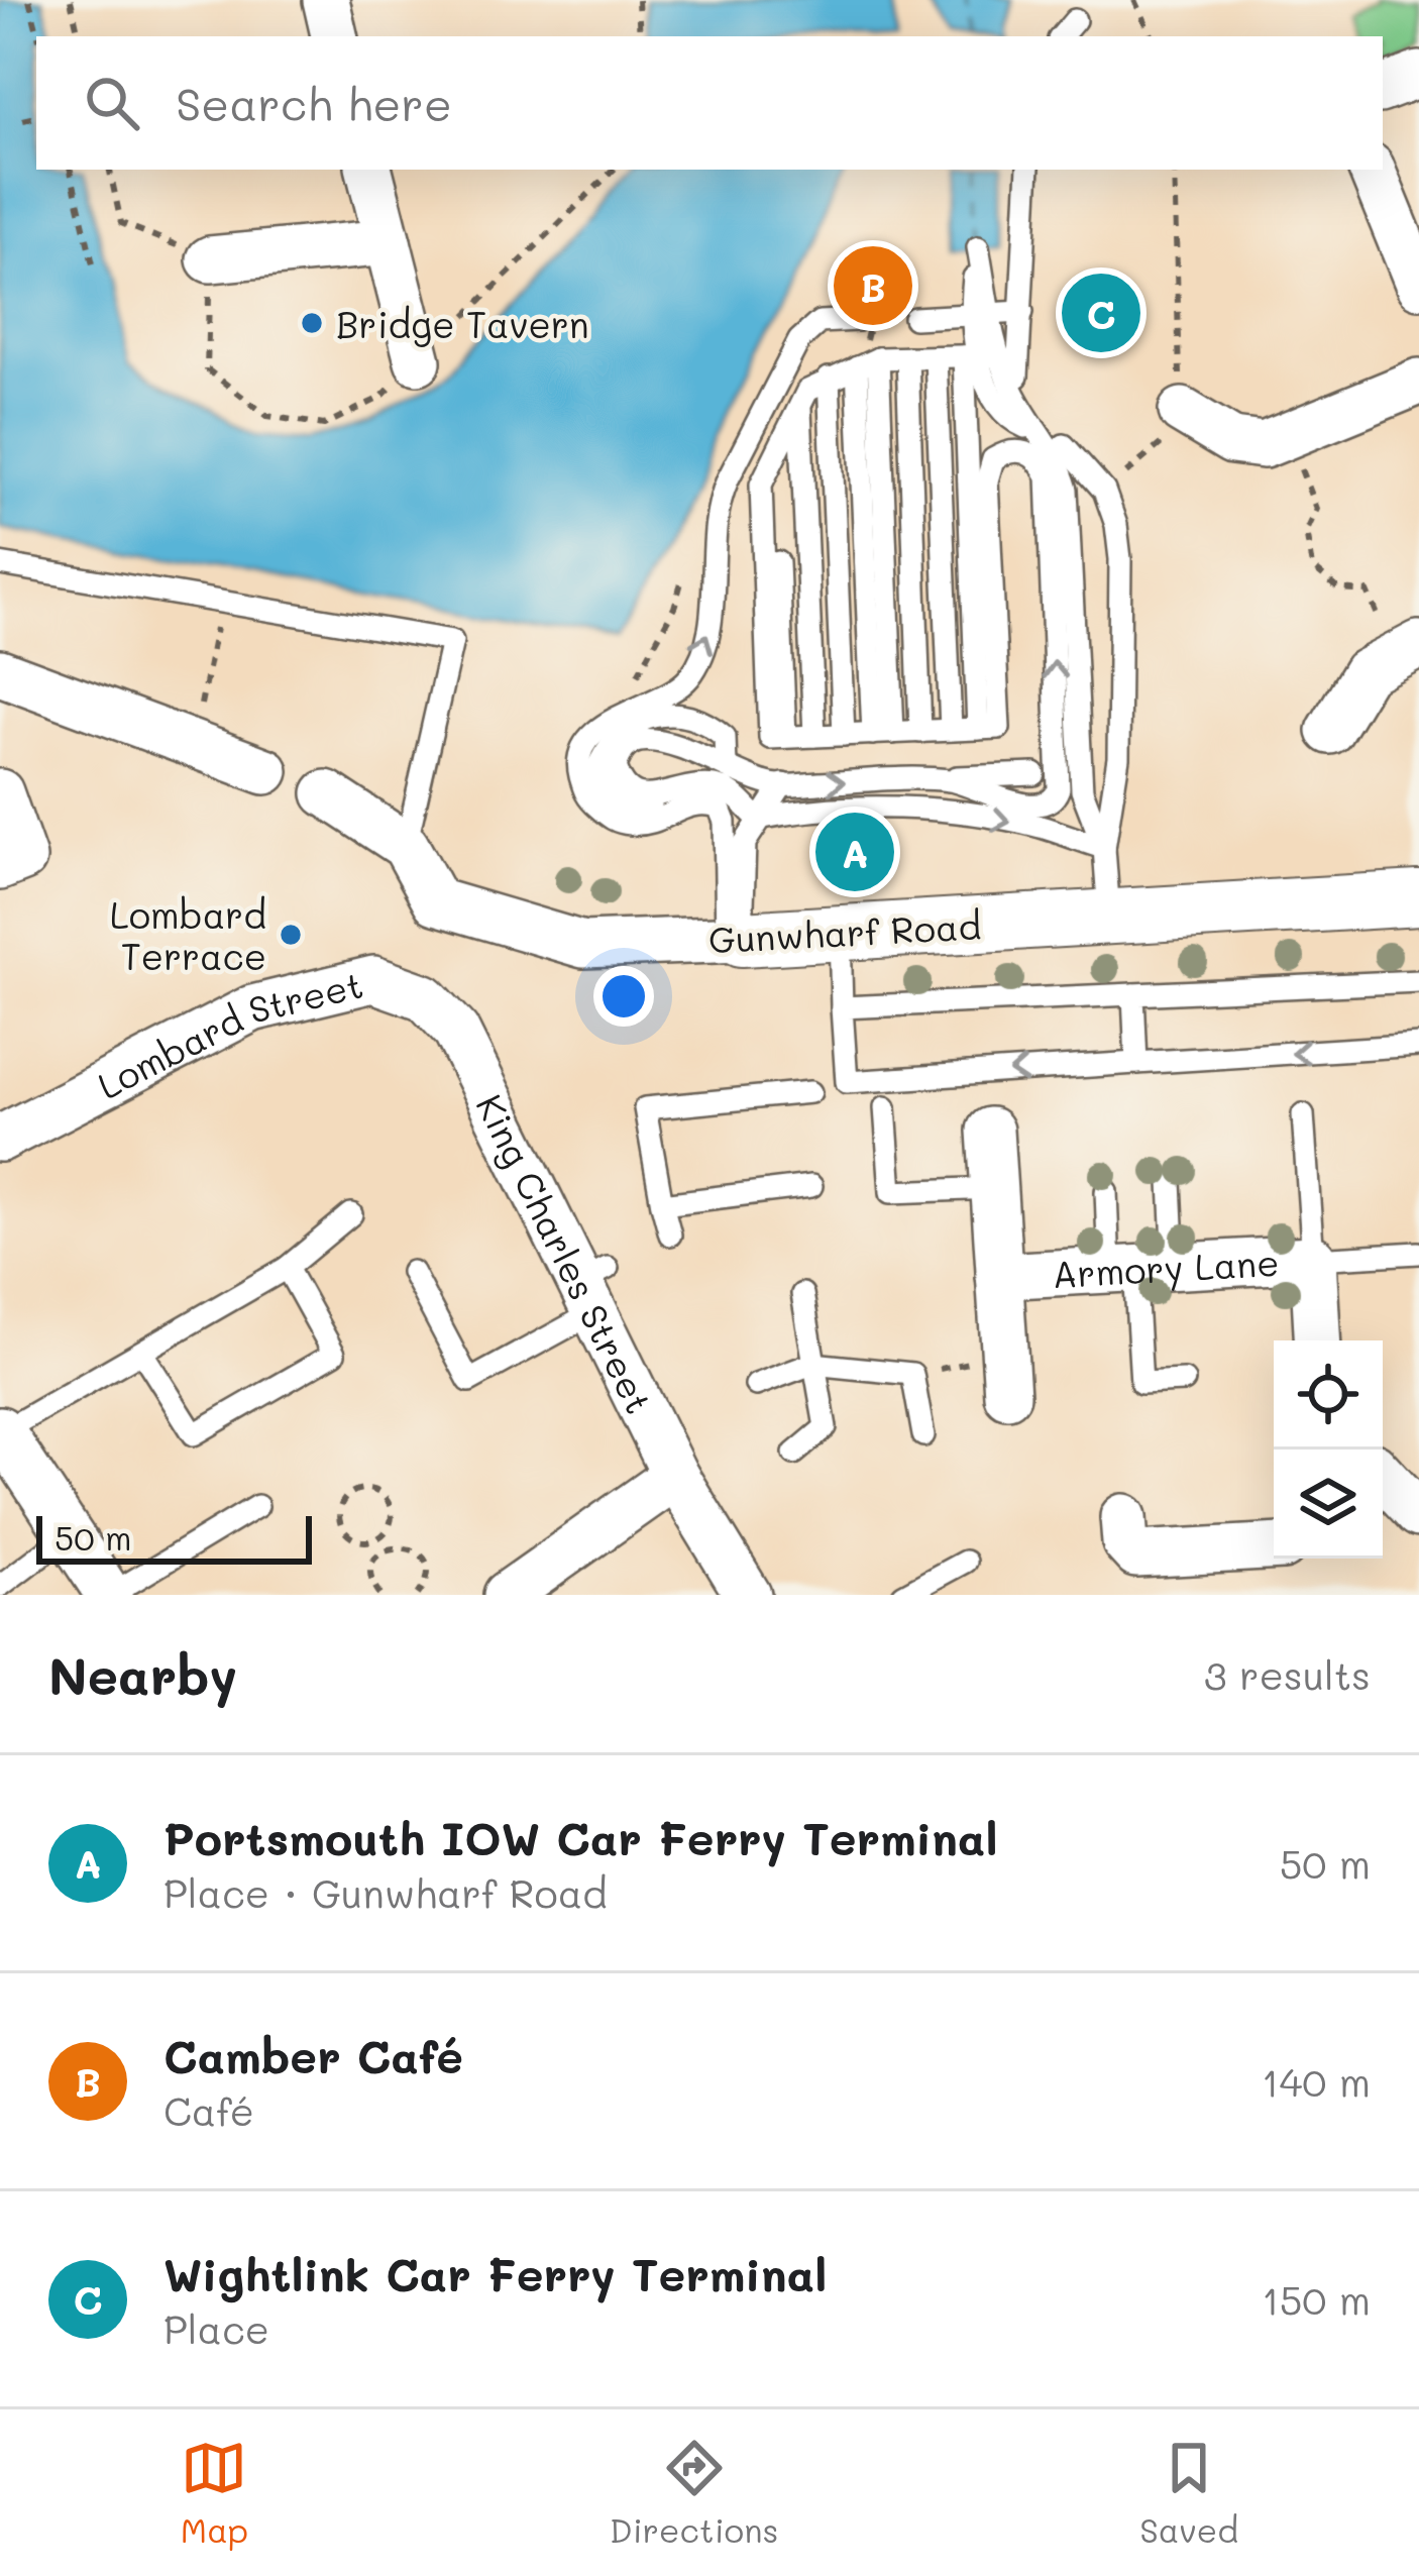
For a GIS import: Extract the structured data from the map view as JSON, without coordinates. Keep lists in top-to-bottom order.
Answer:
{
  "streets": {
    "street": [
      "Gunwharf Road",
      "Lombard Street",
      "King Charles Street",
      "Armory Lane"
    ]
  },
  "crossings": [
    ["Lombard Street", "King Charles Street"]
  ],
  "places": ["Bridge Tavern", "Lombard Terrace"],
  "scale_bar": "50 m",
  "page": {
    "search": "Search here",
    "pins": ["B", "C", "A"],
    "scale": "50 m",
    "heading": ["Nearby", "3 results"],
    "list": [
      {
        "mark": "A",
        "name": "Portsmouth IOW Car Ferry Terminal",
        "note": "Place · Gunwharf Road",
        "value": "50 m"
      },
      {
        "mark": "B",
        "name": "Camber Café",
        "note": "Café",
        "value": "140 m"
      },
      {
        "mark": "C",
        "name": "Wightlink Car Ferry Terminal",
        "note": "Place",
        "value": "150 m"
      }
    ],
    "nav": ["Map", "Directions", "Saved"]
  }
}
